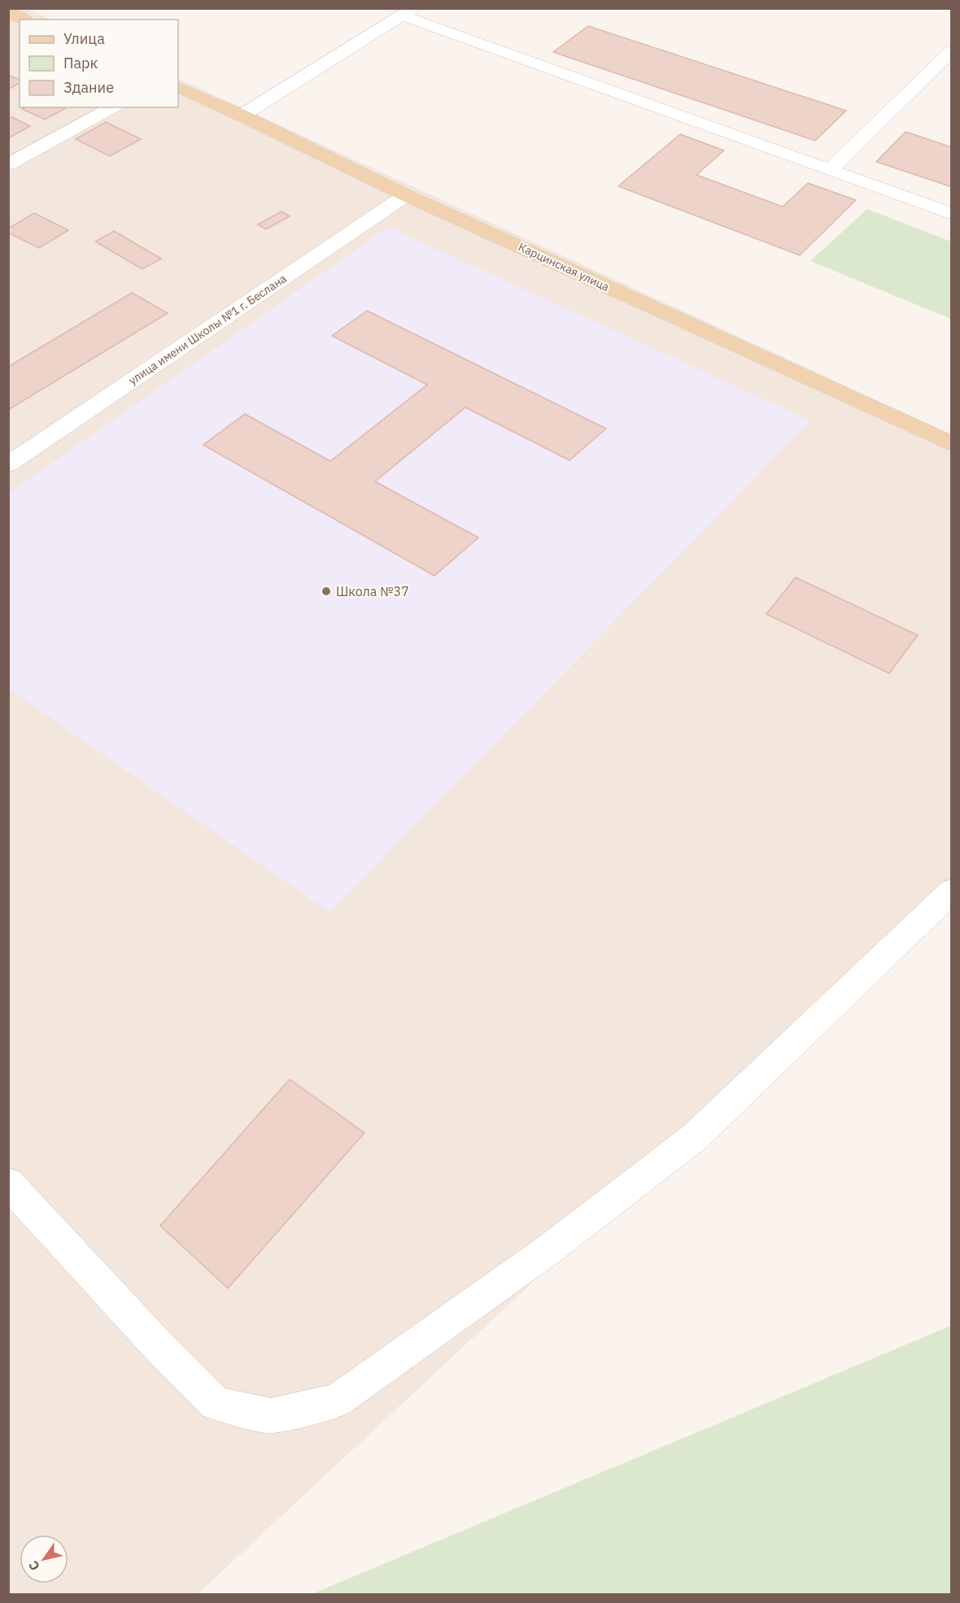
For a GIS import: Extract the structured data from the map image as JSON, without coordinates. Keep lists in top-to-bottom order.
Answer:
{
  "streets": {
    "main road": ["Карцинская улица"],
    "street": ["улица имени Школы №1 г. Беслана"]
  },
  "crossings": [
    ["Карцинская улица", "улица имени Школы №1 г. Беслана"]
  ],
  "places": ["Школа №37"],
  "legend": ["Улица", "Парк", "Здание"],
  "north": "bottom left"
}
